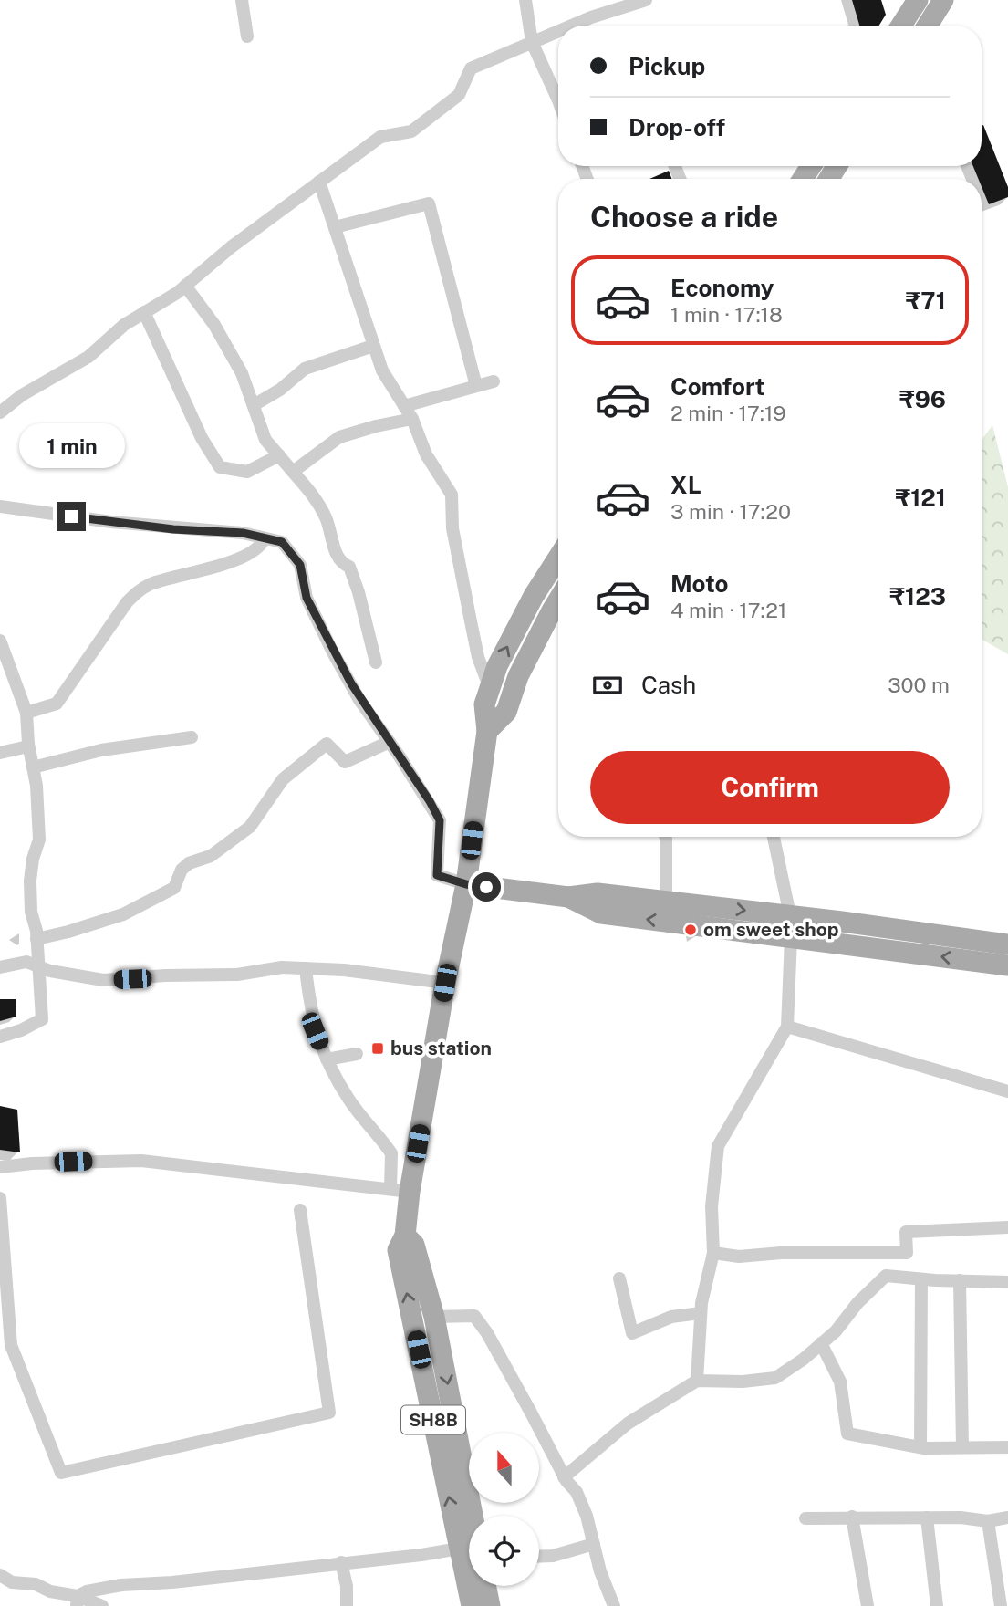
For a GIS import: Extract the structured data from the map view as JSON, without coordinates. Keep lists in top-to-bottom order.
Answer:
{
  "streets": {
    "main road": ["SH8B"]
  },
  "places": {
    "other": ["om sweet shop"],
    "transit": ["bus station"]
  },
  "north": "top",
  "page": {
    "banner": ["Pickup", "Drop-off"],
    "heading": "Choose a ride",
    "list": [
      {
        "name": "Economy",
        "note": "1 min · 17:18",
        "value": "₹71"
      },
      {
        "name": "Comfort",
        "note": "2 min · 17:19",
        "value": "₹96"
      },
      {
        "name": "XL",
        "note": "3 min · 17:20",
        "value": "₹121"
      },
      {
        "name": "Moto",
        "note": "4 min · 17:21",
        "value": "₹123"
      }
    ],
    "bubble": "1 min",
    "pay": ["Cash", "300 m"],
    "buttons": "Confirm"
  }
}
